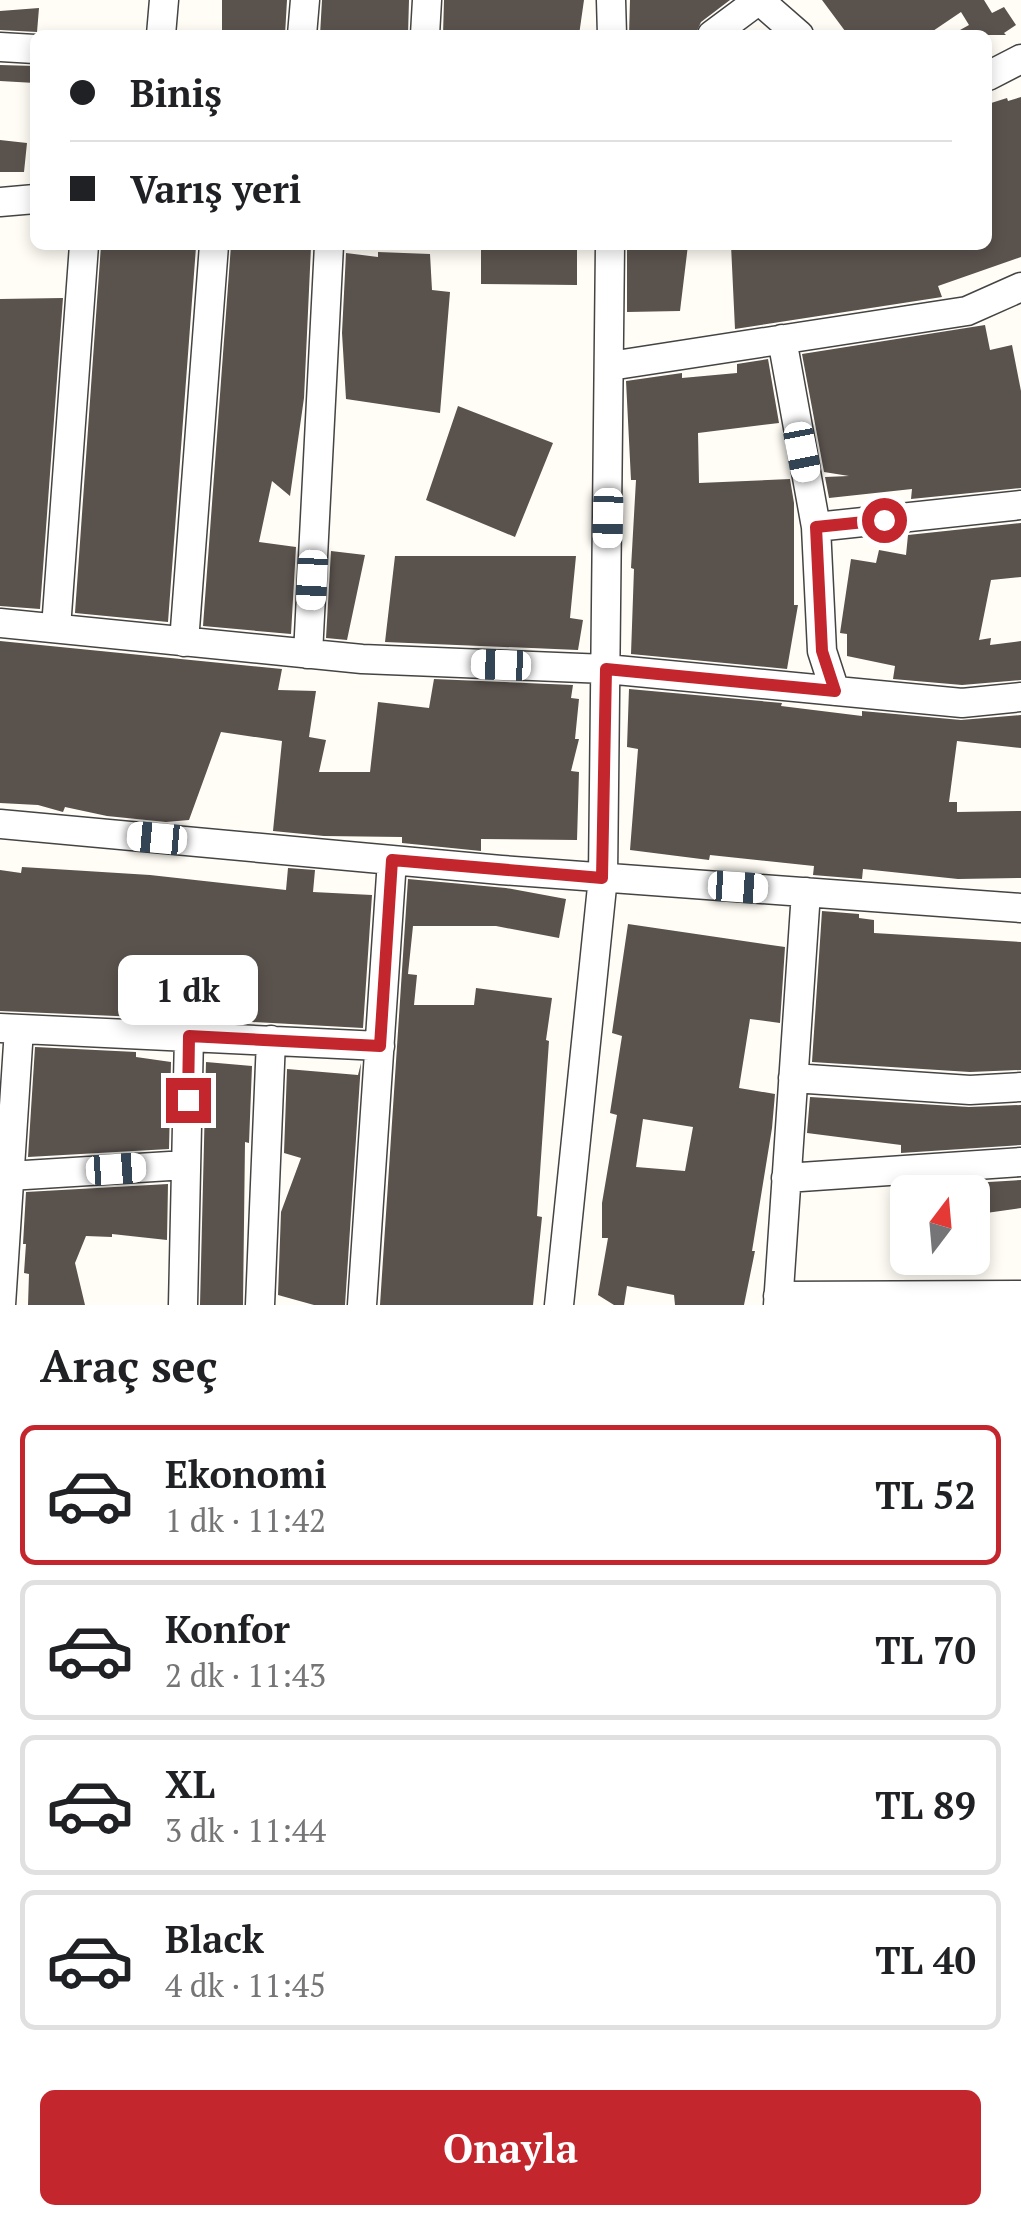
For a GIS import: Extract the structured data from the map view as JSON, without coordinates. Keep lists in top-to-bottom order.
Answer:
{
  "north": "top",
  "page": {
    "banner": ["Biniş", "Varış yeri"],
    "bubble": "1 dk",
    "heading": "Araç seç",
    "list": [
      {
        "name": "Ekonomi",
        "note": "1 dk · 11:42",
        "value": "TL 52"
      },
      {
        "name": "Konfor",
        "note": "2 dk · 11:43",
        "value": "TL 70"
      },
      {
        "name": "XL",
        "note": "3 dk · 11:44",
        "value": "TL 89"
      },
      {
        "name": "Black",
        "note": "4 dk · 11:45",
        "value": "TL 40"
      }
    ],
    "buttons": "Onayla"
  }
}
